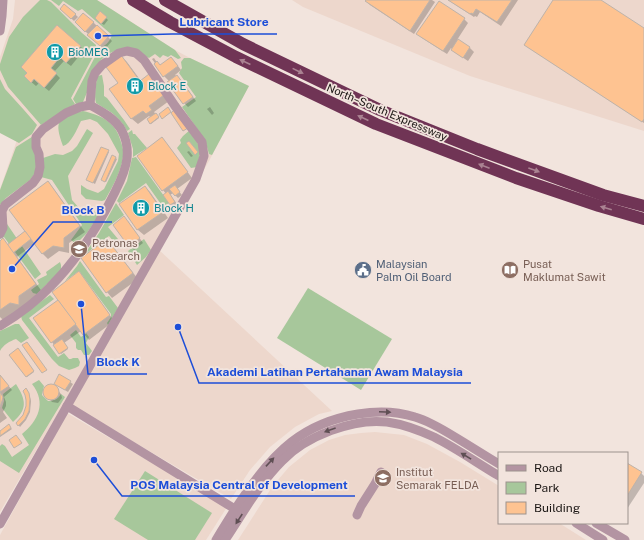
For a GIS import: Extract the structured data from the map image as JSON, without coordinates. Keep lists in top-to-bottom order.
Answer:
{
  "streets": {
    "highway": ["North–South Expressway"]
  },
  "places": {
    "other": [
      "Lubricant Store",
      "Block B",
      "Block K",
      "Akademi Latihan Pertahanan Awam Malaysia",
      "POS Malaysia Central of Development"
    ],
    "building": ["BioMEG", "Block E", "Block H"],
    "school or university": ["Petronas Research", "Institut Semarak FELDA"],
    "public building": ["Malaysian Palm Oil Board"],
    "library": ["Pusat Maklumat Sawit"]
  },
  "legend": ["Road", "Park", "Building"]
}
